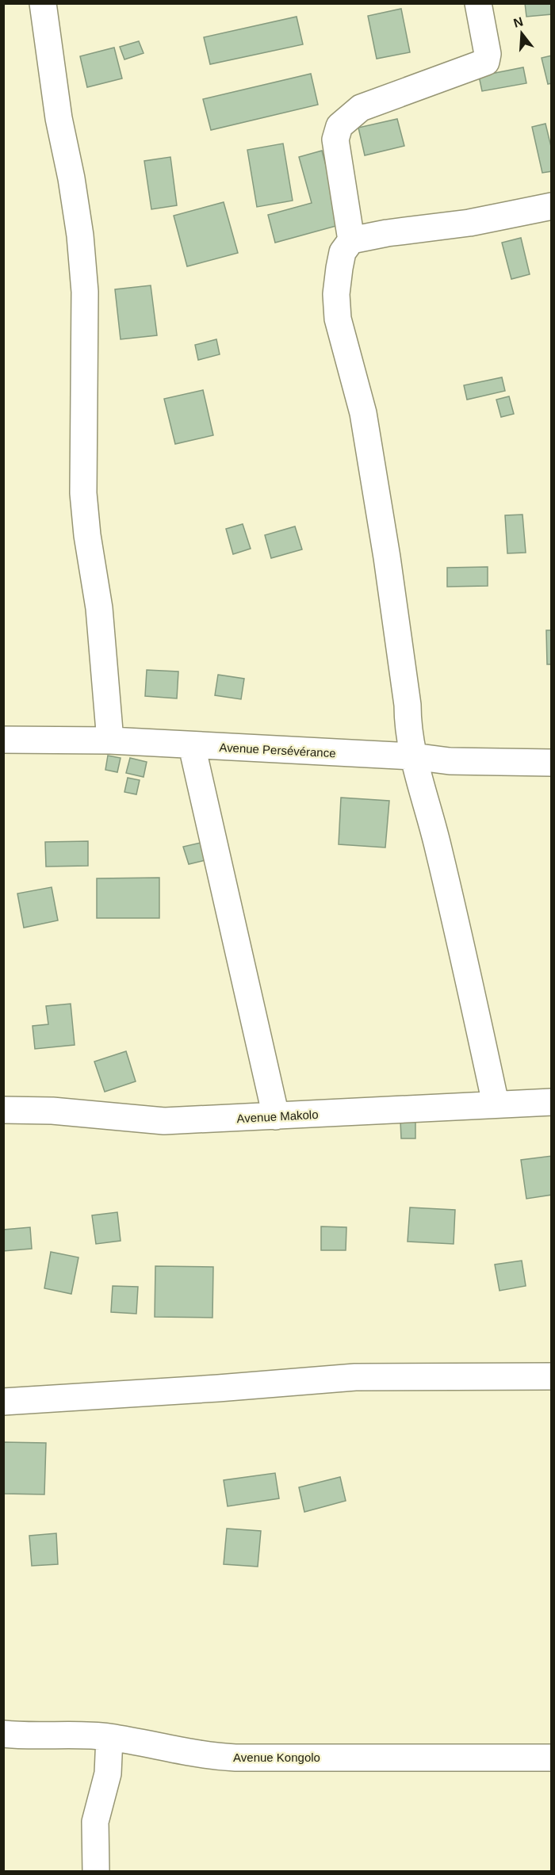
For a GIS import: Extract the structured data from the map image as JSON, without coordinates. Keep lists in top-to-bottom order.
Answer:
{
  "streets": {
    "street": ["Avenue Persévérance", "Avenue Makolo", "Avenue Kongolo"]
  },
  "north": "top"
}
